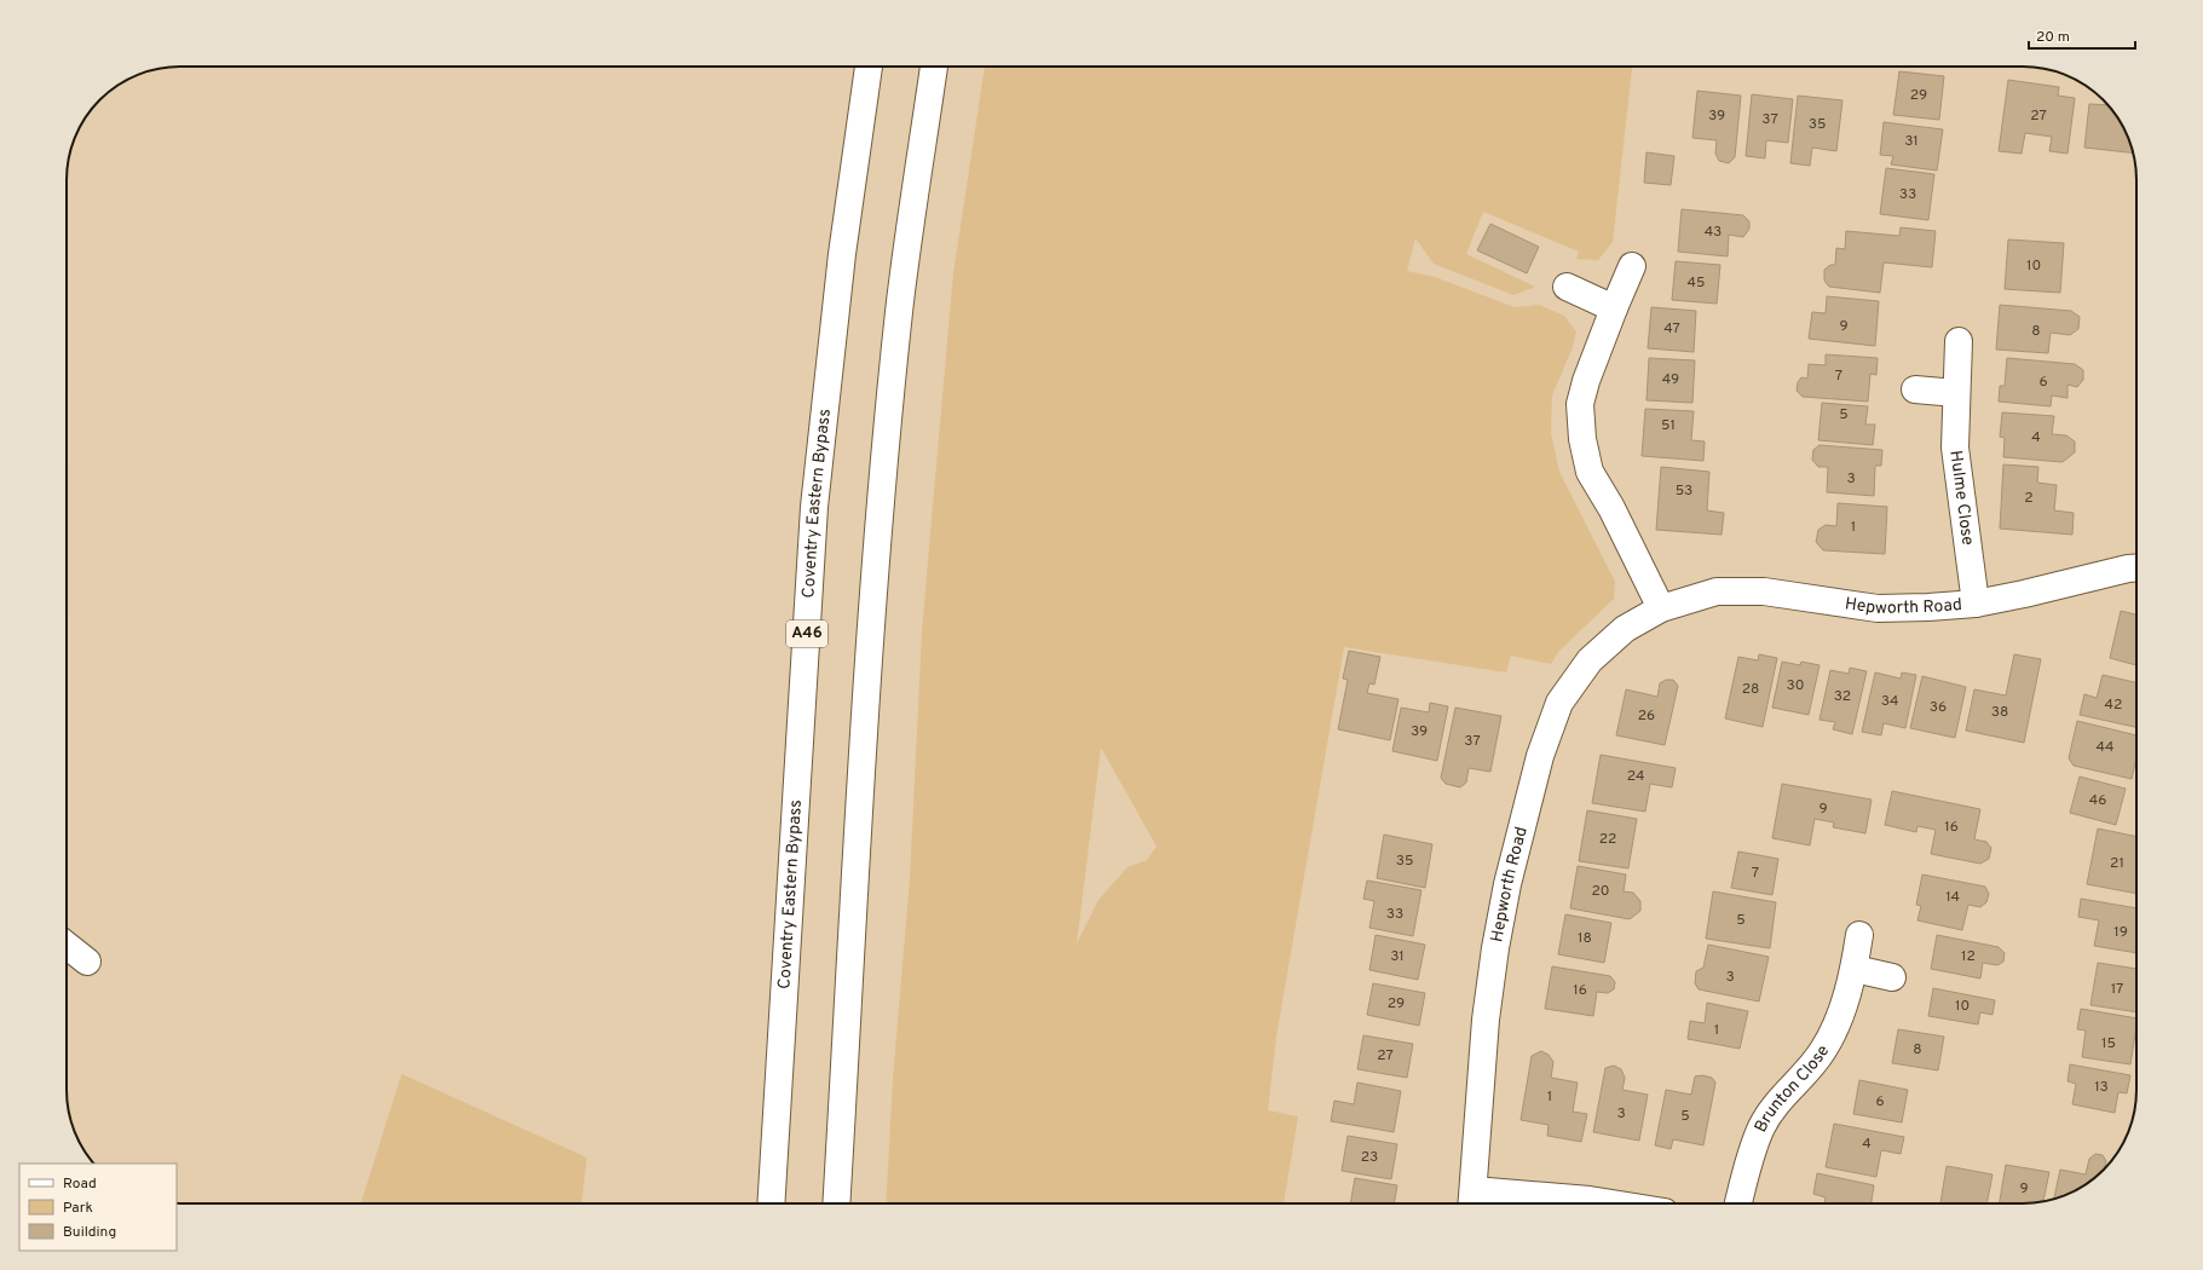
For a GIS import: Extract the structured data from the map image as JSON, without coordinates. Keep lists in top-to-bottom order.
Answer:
{
  "streets": {
    "main road": [
      "Hulme Close",
      "Coventry Eastern Bypass",
      "Hepworth Road",
      "A46",
      "Brunton Close"
    ]
  },
  "crossings": [
    ["Hulme Close", "Hepworth Road"]
  ],
  "house_numbers": [
    "29",
    "39",
    "27",
    "37",
    "35",
    "31",
    "33",
    "43",
    "10",
    "45",
    "9",
    "47",
    "8",
    "7",
    "49",
    "6",
    "5",
    "51",
    "4",
    "3",
    "53",
    "2",
    "1",
    "30",
    "28",
    "32",
    "34",
    "42",
    "36",
    "38",
    "26",
    "39",
    "37",
    "44",
    "24",
    "46",
    "9",
    "16",
    "22",
    "35",
    "21",
    "7",
    "20",
    "14",
    "33",
    "5",
    "19",
    "18",
    "31",
    "12",
    "3",
    "17",
    "16",
    "29",
    "10",
    "1",
    "15",
    "8",
    "27",
    "13",
    "1",
    "6",
    "3",
    "5",
    "4",
    "23",
    "9"
  ],
  "legend": ["Road", "Park", "Building"],
  "scale_bar": "20 m"
}
